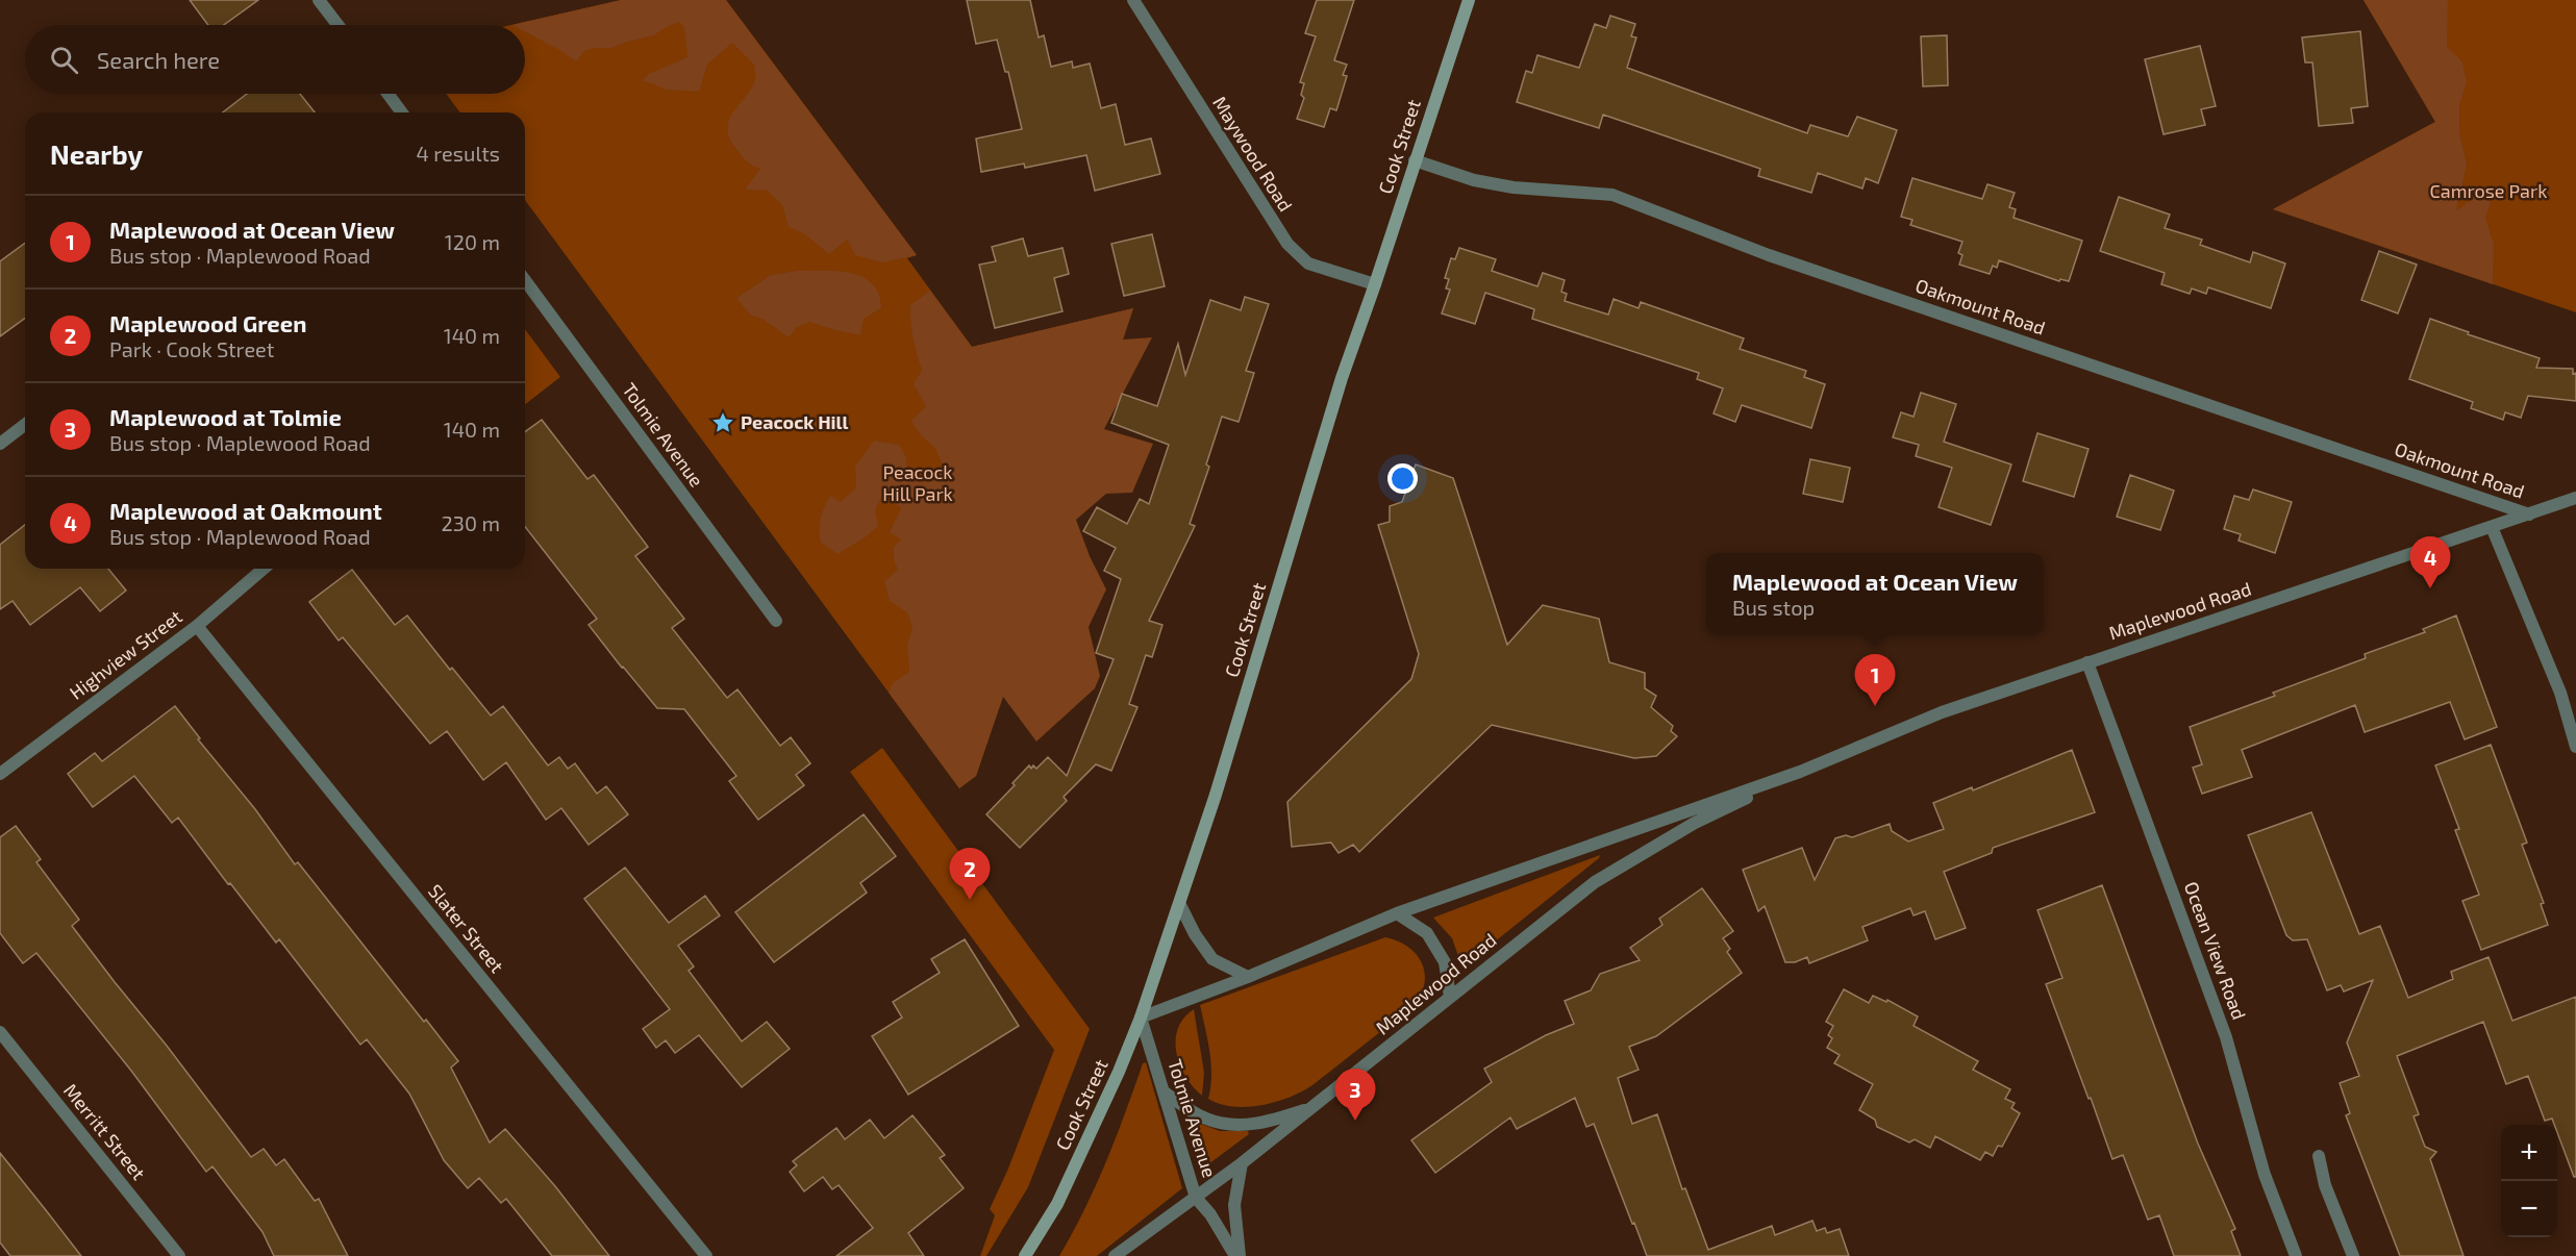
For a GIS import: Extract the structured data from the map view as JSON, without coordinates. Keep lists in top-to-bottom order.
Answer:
{
  "streets": {
    "main road": ["Cook Street"],
    "street": [
      "Maywood Road",
      "Oakmount Road",
      "Tolmie Avenue",
      "Maplewood Road",
      "Highview Street",
      "Slater Street",
      "Ocean View Road",
      "Merritt Street"
    ]
  },
  "crossings": [
    ["Cook Street", "Maywood Road"],
    ["Cook Street", "Oakmount Road"],
    ["Cook Street", "Tolmie Avenue"],
    ["Cook Street", "Maplewood Road"],
    ["Oakmount Road", "Maplewood Road"],
    ["Tolmie Avenue", "Maplewood Road"],
    ["Maplewood Road", "Ocean View Road"],
    ["Highview Street", "Slater Street"]
  ],
  "parks": ["Camrose Park", "Peacock Hill Park"],
  "places": {
    "place": ["Peacock Hill"]
  },
  "page": {
    "search": "Search here",
    "heading": ["Nearby", "4 results"],
    "list": [
      {
        "mark": "1",
        "name": "Maplewood at Ocean View",
        "note": "Bus stop · Maplewood Road",
        "value": "120 m"
      },
      {
        "mark": "2",
        "name": "Maplewood Green",
        "note": "Park · Cook Street",
        "value": "140 m"
      },
      {
        "mark": "3",
        "name": "Maplewood at Tolmie",
        "note": "Bus stop · Maplewood Road",
        "value": "140 m"
      },
      {
        "mark": "4",
        "name": "Maplewood at Oakmount",
        "note": "Bus stop · Maplewood Road",
        "value": "230 m"
      }
    ],
    "pins": [
      "4",
      "1",
      "2",
      "3"
    ],
    "popup": ["Maplewood at Ocean View", "Bus stop"],
    "map_buttons": ["+", "−"]
  }
}
